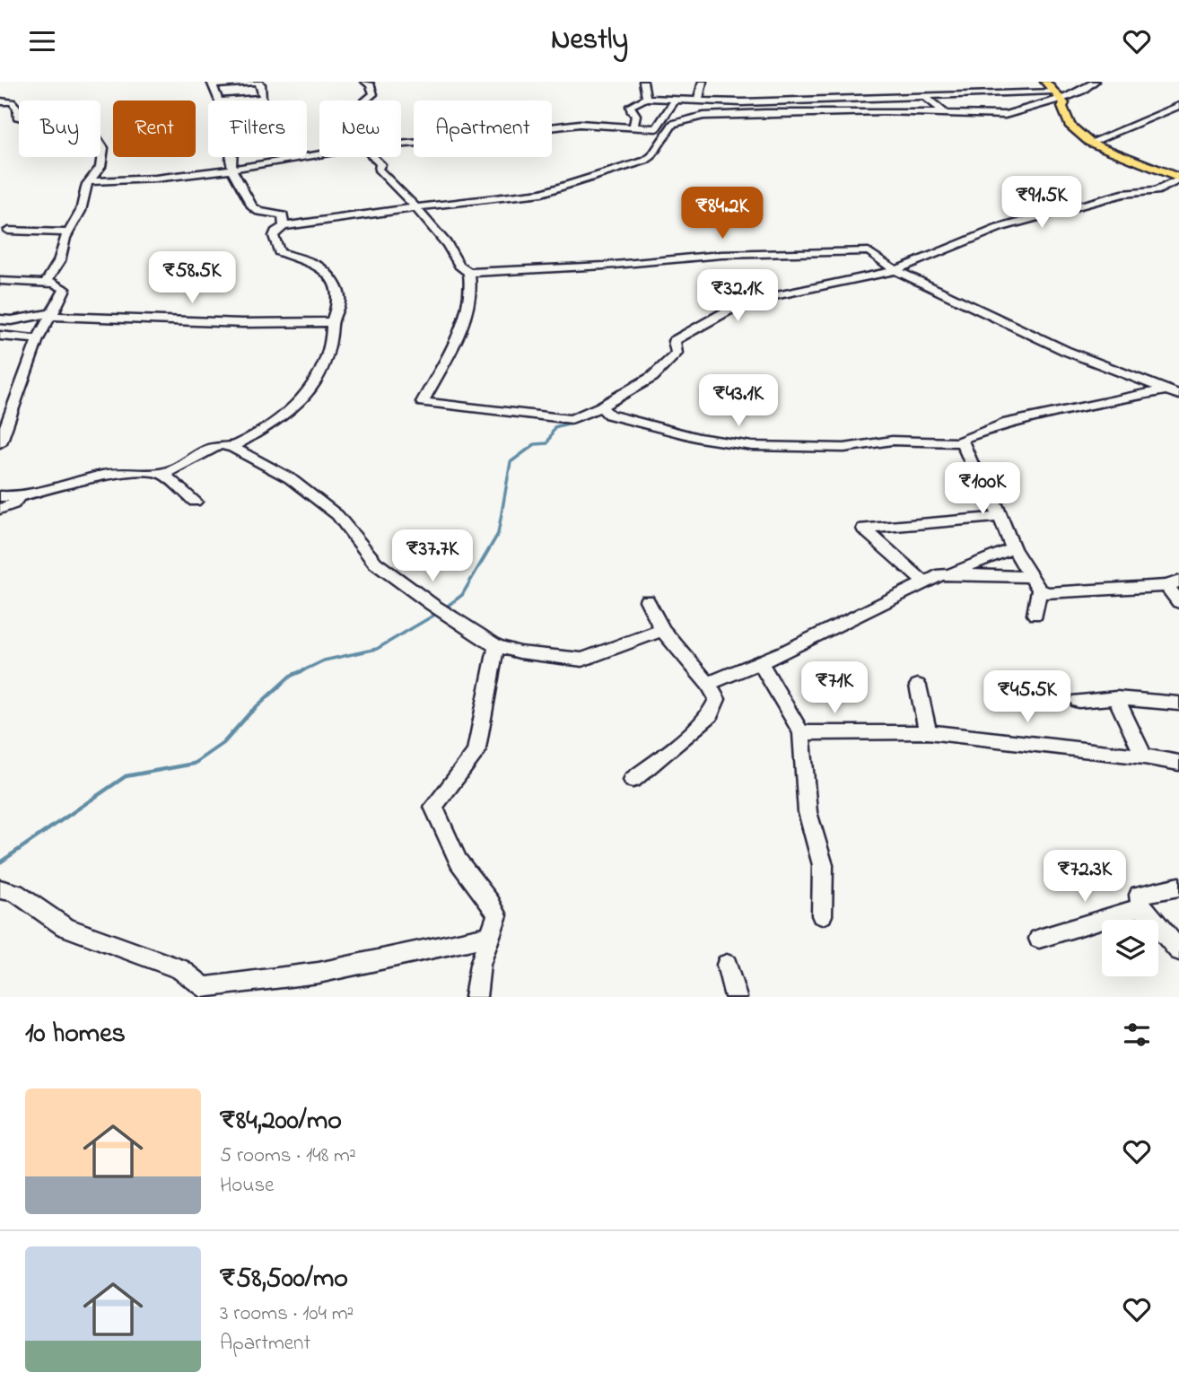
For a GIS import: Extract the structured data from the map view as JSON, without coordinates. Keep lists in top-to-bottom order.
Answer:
{
  "page": {
    "header": "Nestly",
    "chip": [
      "Buy",
      "Rent",
      "Filters",
      "New",
      "Apartment"
    ],
    "price": [
      "₹91.5K",
      "₹84.2K",
      "₹58.5K",
      "₹32.1K",
      "₹43.1K",
      "₹100K",
      "₹37.7K",
      "₹71K",
      "₹45.5K",
      "₹72.3K"
    ],
    "heading": "10 homes",
    "list": [
      {
        "name": "₹84,200/mo",
        "note": "5 rooms · 148 m² · House"
      },
      {
        "name": "₹58,500/mo",
        "note": "3 rooms · 104 m² · Apartment"
      }
    ]
  }
}
